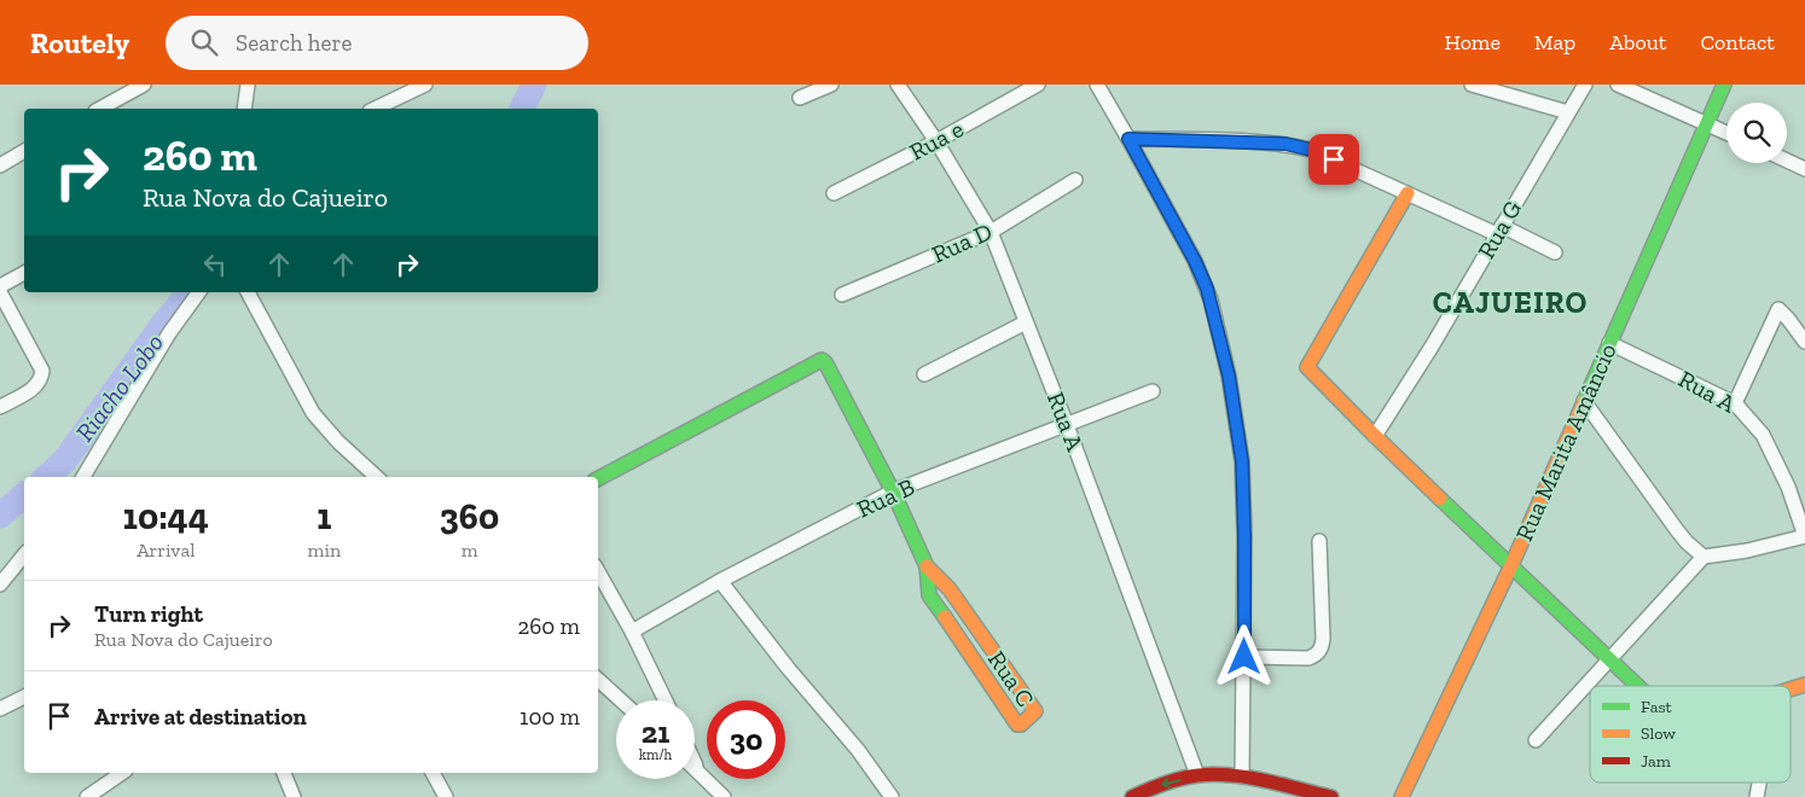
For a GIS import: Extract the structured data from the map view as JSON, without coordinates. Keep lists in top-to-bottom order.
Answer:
{
  "streets": {
    "street": [
      "Rua e",
      "Rua G",
      "Rua D",
      "Rua A",
      "Rua Marita Amâncio",
      "Rua B",
      "Rua C"
    ]
  },
  "crossings": [
    ["Rua e", "Rua A"],
    ["Rua D", "Rua A"],
    ["Rua A", "Rua Marita Amâncio"],
    ["Rua A", "Rua B"],
    ["Rua B", "Rua C"]
  ],
  "districts": ["CAJUEIRO"],
  "water": ["Riacho Lobo"],
  "legend": ["Fast", "Slow", "Jam"],
  "page": {
    "header": "Routely",
    "search": "Search here",
    "nav": [
      "Home",
      "Map",
      "About",
      "Contact"
    ],
    "turn": ["260 m", "Rua Nova do Cajueiro"],
    "eta": [
      "10:44",
      "Arrival",
      "1",
      "min",
      "360",
      "m"
    ],
    "list": [
      {
        "name": "Turn right",
        "note": "Rua Nova do Cajueiro",
        "value": "260 m"
      },
      {
        "name": "Arrive at destination",
        "value": "100 m"
      }
    ],
    "speed": "21 km/h",
    "limit": "30"
  }
}
